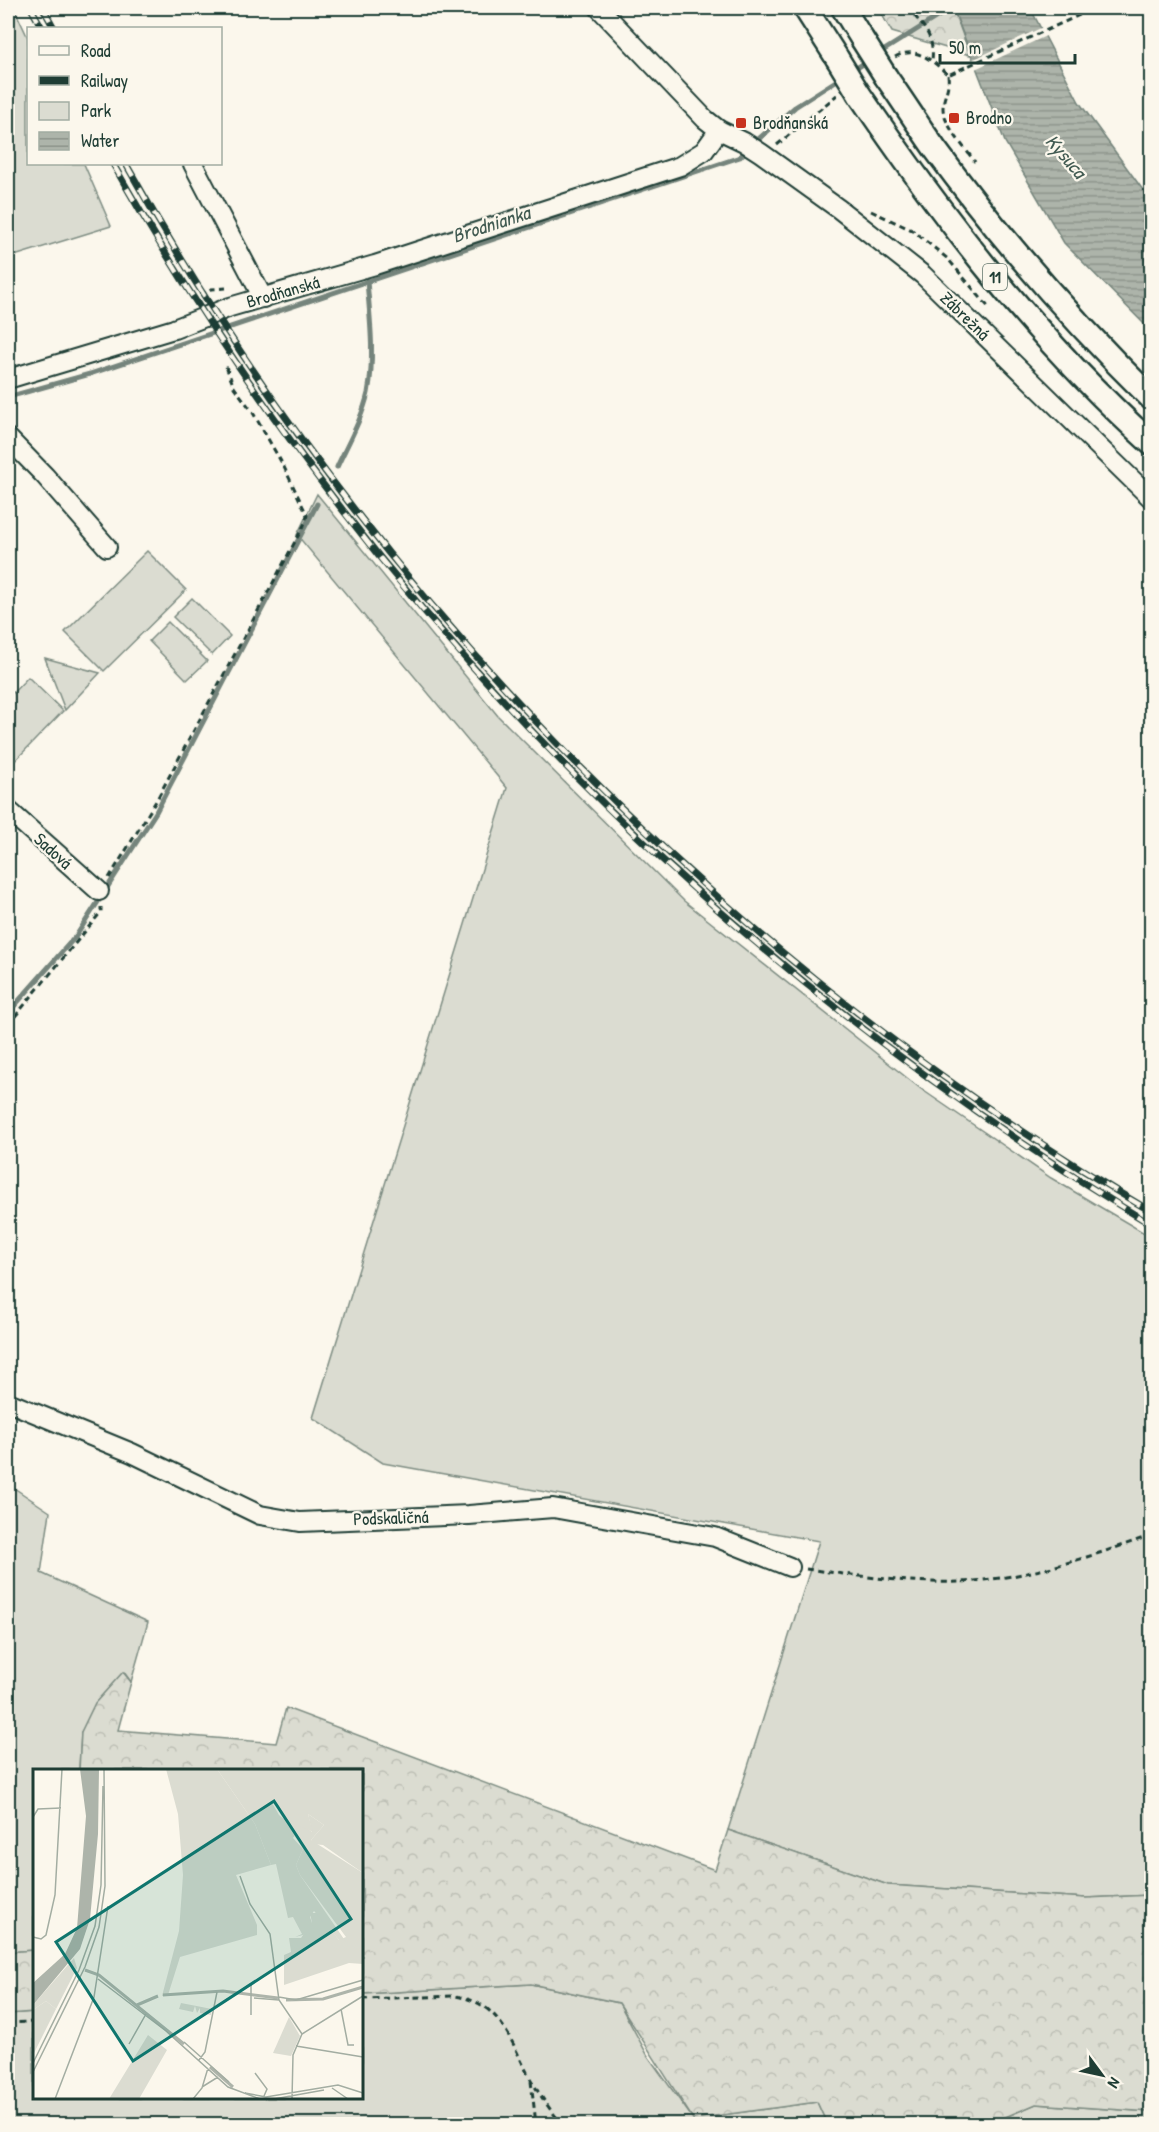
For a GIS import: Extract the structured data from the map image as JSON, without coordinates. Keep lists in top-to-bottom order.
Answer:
{
  "streets": {
    "main road": ["11"],
    "street": [
      "Brodňanská",
      "Zábrežná",
      "Sadová",
      "Podskaličná"
    ]
  },
  "crossings": [
    ["Brodňanská", "Zábrežná"]
  ],
  "water": ["Kysuca", "Brodnianka"],
  "places": {
    "transit": ["Brodno", "Brodňanská"]
  },
  "legend": [
    "Road",
    "Railway",
    "Park",
    "Water"
  ],
  "scale_bar": "50 m",
  "north": "bottom right"
}
